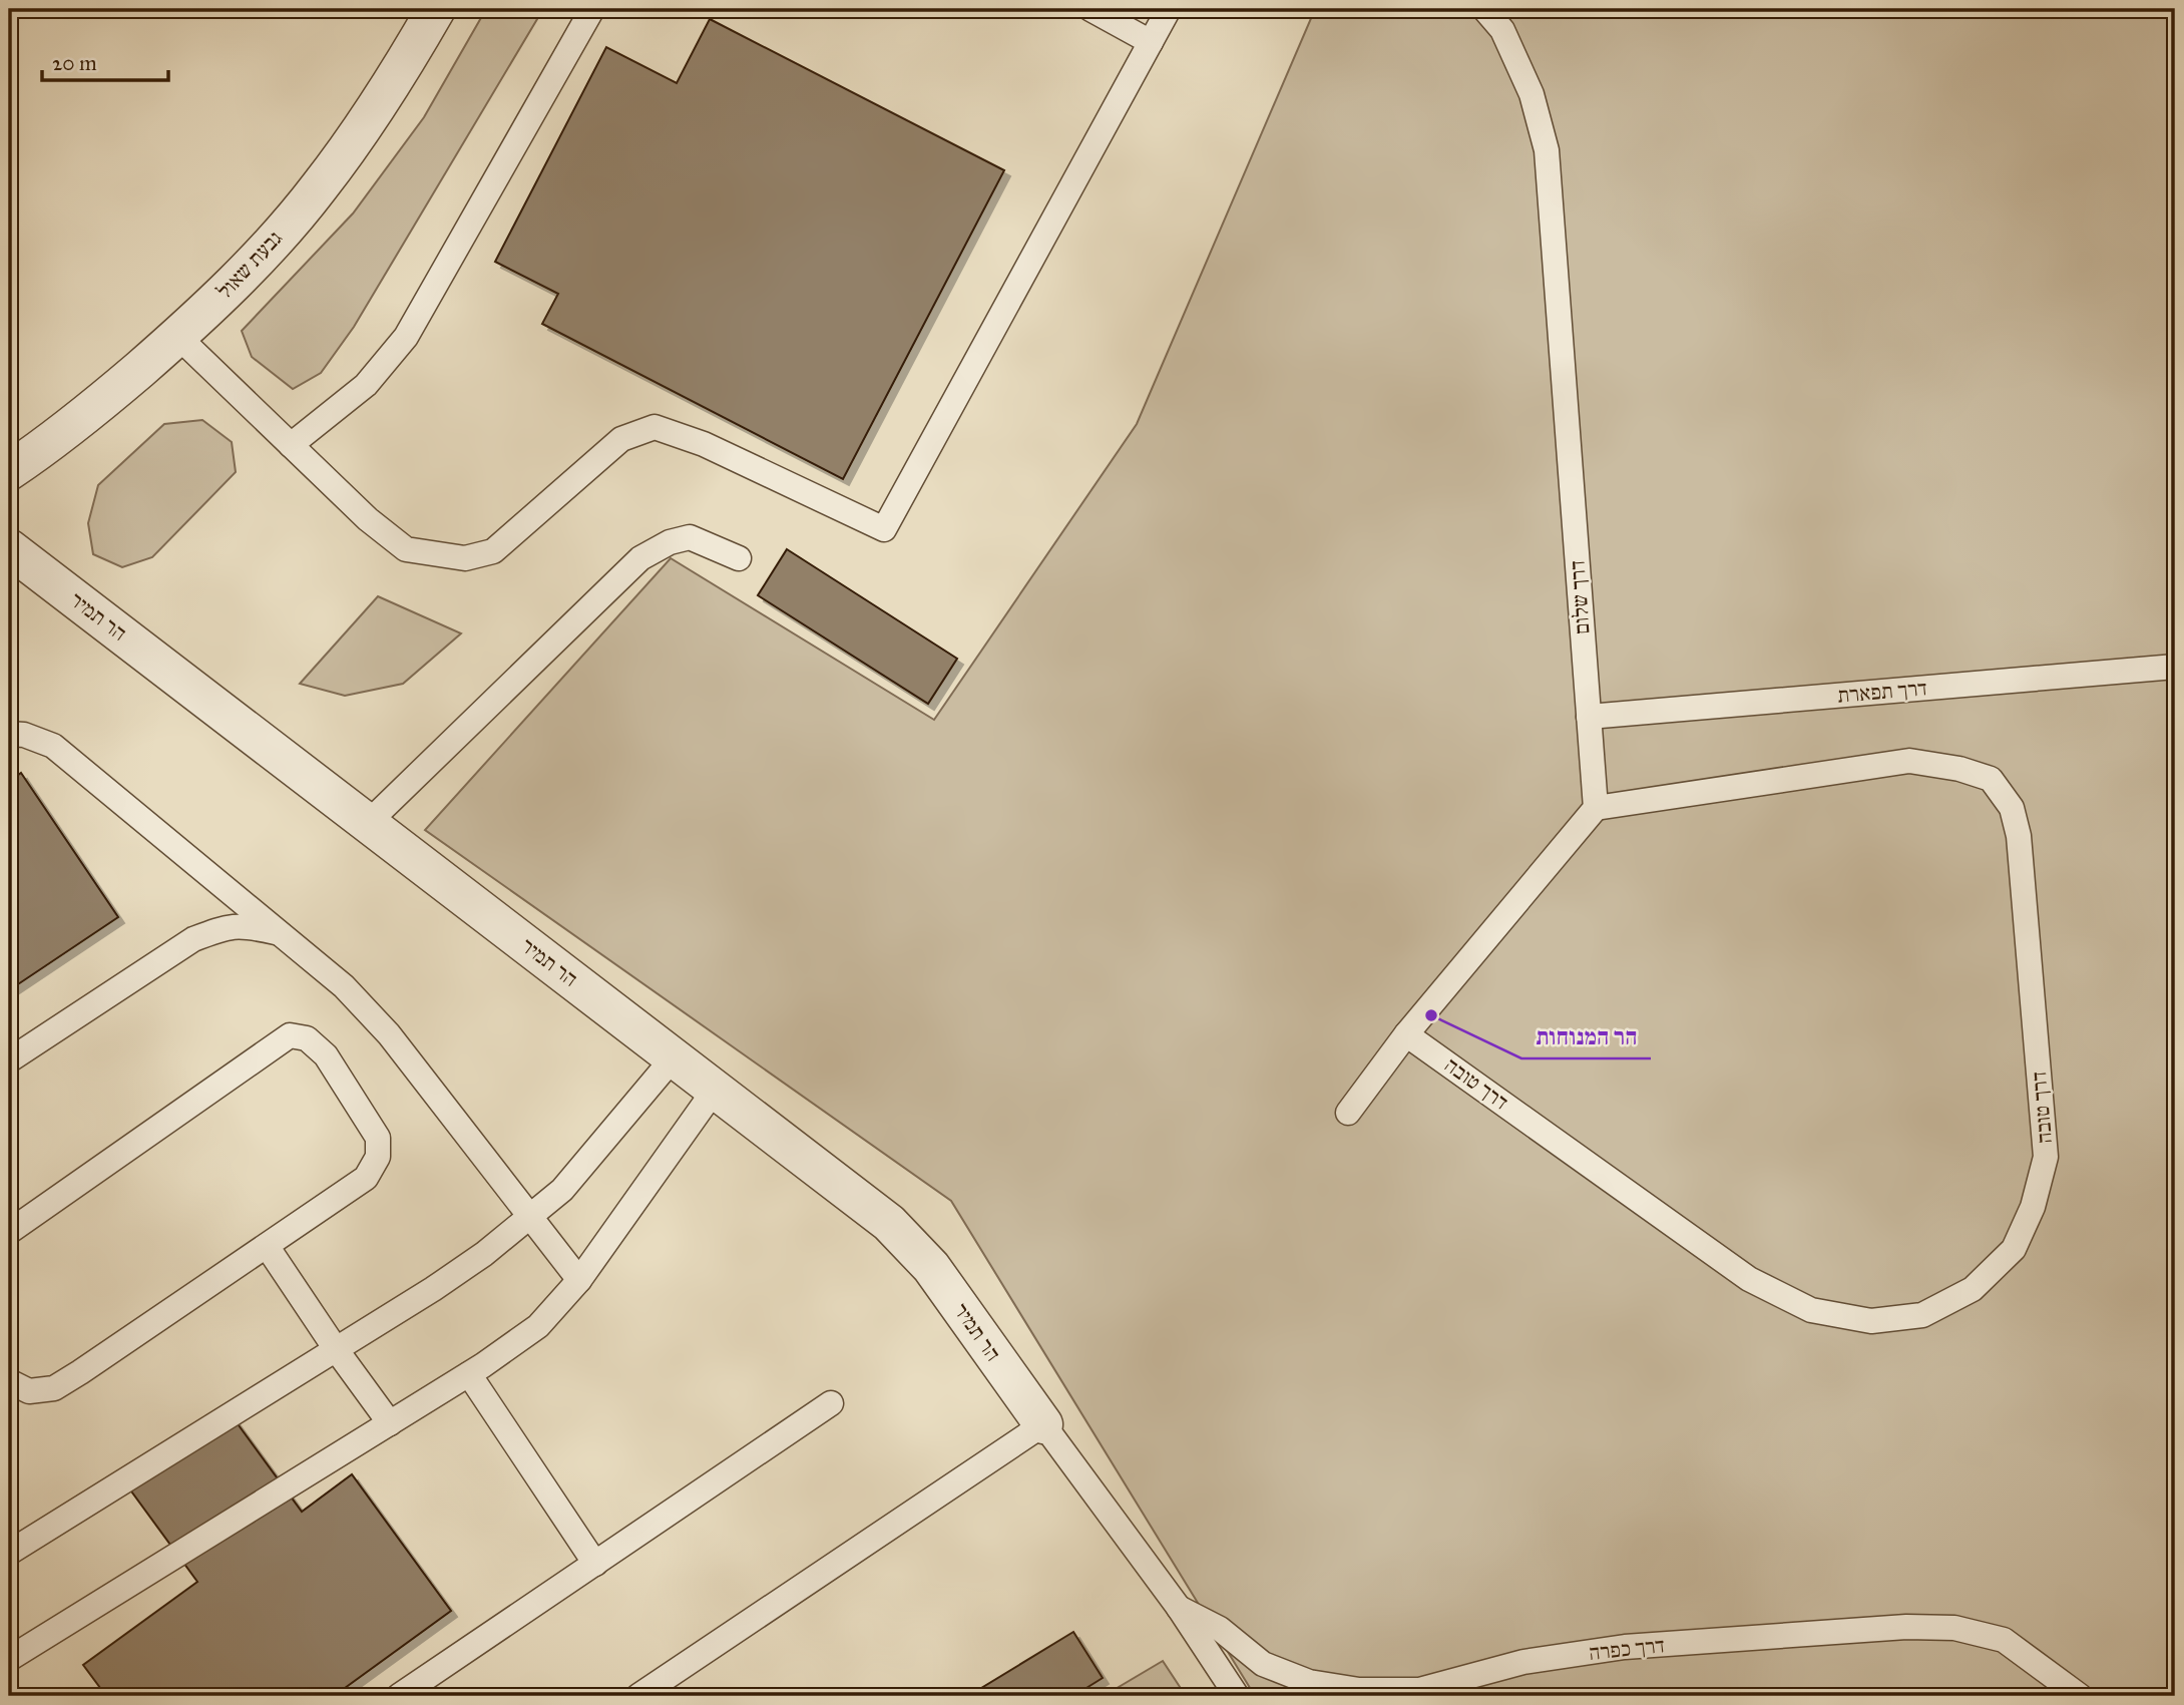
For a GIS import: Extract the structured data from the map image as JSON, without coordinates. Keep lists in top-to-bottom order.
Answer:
{
  "streets": {
    "street": ["גבעת שאול", "הר תמיר"],
    "lane": [
      "דרך שלום",
      "דרך תפארת",
      "דרך טובה",
      "דרך כפרה"
    ]
  },
  "crossings": [
    ["דרך שלום", "דרך תפארת"],
    ["דרך שלום", "דרך טובה"]
  ],
  "places": ["הר המנוחות"],
  "scale_bar": "20 m"
}
